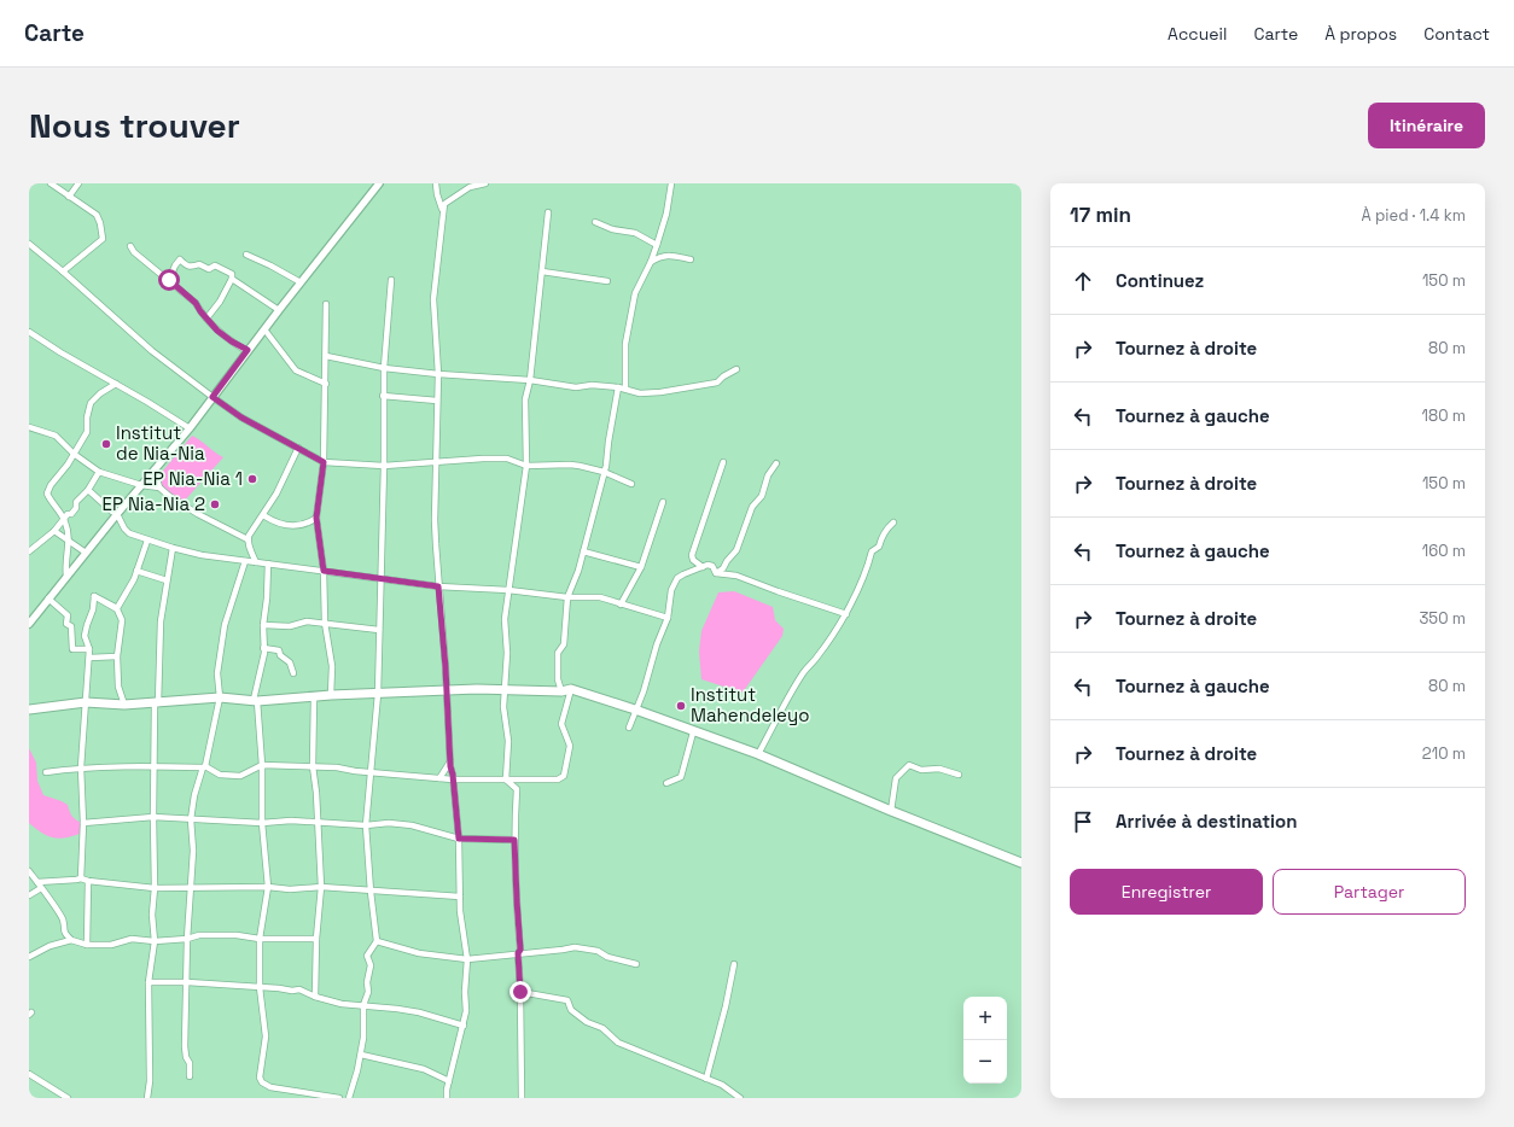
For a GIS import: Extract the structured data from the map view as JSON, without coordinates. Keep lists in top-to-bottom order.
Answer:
{
  "places": [
    "Institut de Nia-Nia",
    "EP Nia-Nia 1",
    "EP Nia-Nia 2",
    "Institut Mahendeleyo"
  ],
  "page": {
    "header": "Carte",
    "nav": [
      "Accueil",
      "Carte",
      "À propos",
      "Contact"
    ],
    "buttons": [
      "Itinéraire",
      ["Enregistrer", "Partager"]
    ],
    "title": "Nous trouver",
    "heading": ["17 min", "À pied · 1.4 km"],
    "list": [
      ["Continuez", "150 m"],
      ["Tournez à droite", "80 m"],
      ["Tournez à gauche", "180 m"],
      ["Tournez à droite", "150 m"],
      ["Tournez à gauche", "160 m"],
      ["Tournez à droite", "350 m"],
      ["Tournez à gauche", "80 m"],
      ["Tournez à droite", "210 m"],
      "Arrivée à destination"
    ],
    "map_buttons": ["+", "−"]
  }
}
